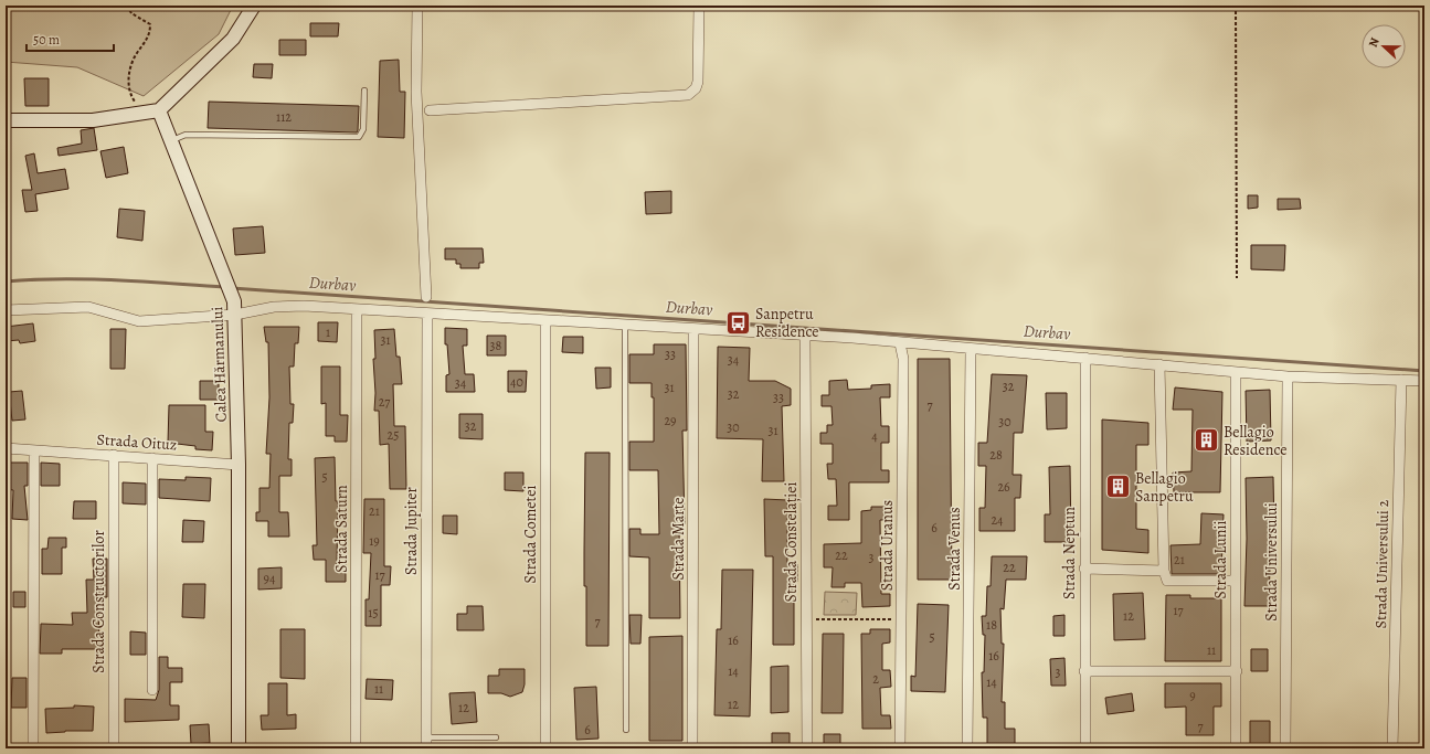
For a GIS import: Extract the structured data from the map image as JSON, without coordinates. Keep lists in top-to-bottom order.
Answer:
{
  "streets": {
    "street": [
      "Calea Hărmanului",
      "Strada Oituz",
      "Strada Saturn",
      "Strada Jupiter",
      "Strada Cometei",
      "Strada Marte",
      "Strada Constelației",
      "Strada Uranus",
      "Strada Venus",
      "Strada Neptun",
      "Strada Lunii",
      "Strada Universului",
      "Strada Universului 2",
      "Strada Constructorilor"
    ]
  },
  "crossings": [
    ["Calea Hărmanului", "Strada Oituz"],
    ["Strada Oituz", "Strada Constructorilor"]
  ],
  "water": ["Durbav"],
  "places": {
    "bus stop": ["Sanpetru Residence"],
    "building": ["Bellagio Residence", "Bellagio Sanpetru"]
  },
  "house_numbers": [
    "112",
    "1",
    "31",
    "38",
    "33",
    "34",
    "40",
    "34",
    "32",
    "31",
    "32",
    "33",
    "27",
    "7",
    "29",
    "30",
    "32",
    "30",
    "31",
    "25",
    "4",
    "28",
    "5",
    "26",
    "21",
    "24",
    "6",
    "19",
    "22",
    "3",
    "21",
    "22",
    "17",
    "94",
    "17",
    "15",
    "12",
    "7",
    "18",
    "5",
    "16",
    "11",
    "16",
    "14",
    "3",
    "2",
    "14",
    "11",
    "9",
    "12",
    "12",
    "7",
    "6"
  ],
  "scale_bar": "50 m",
  "north": "left"
}
